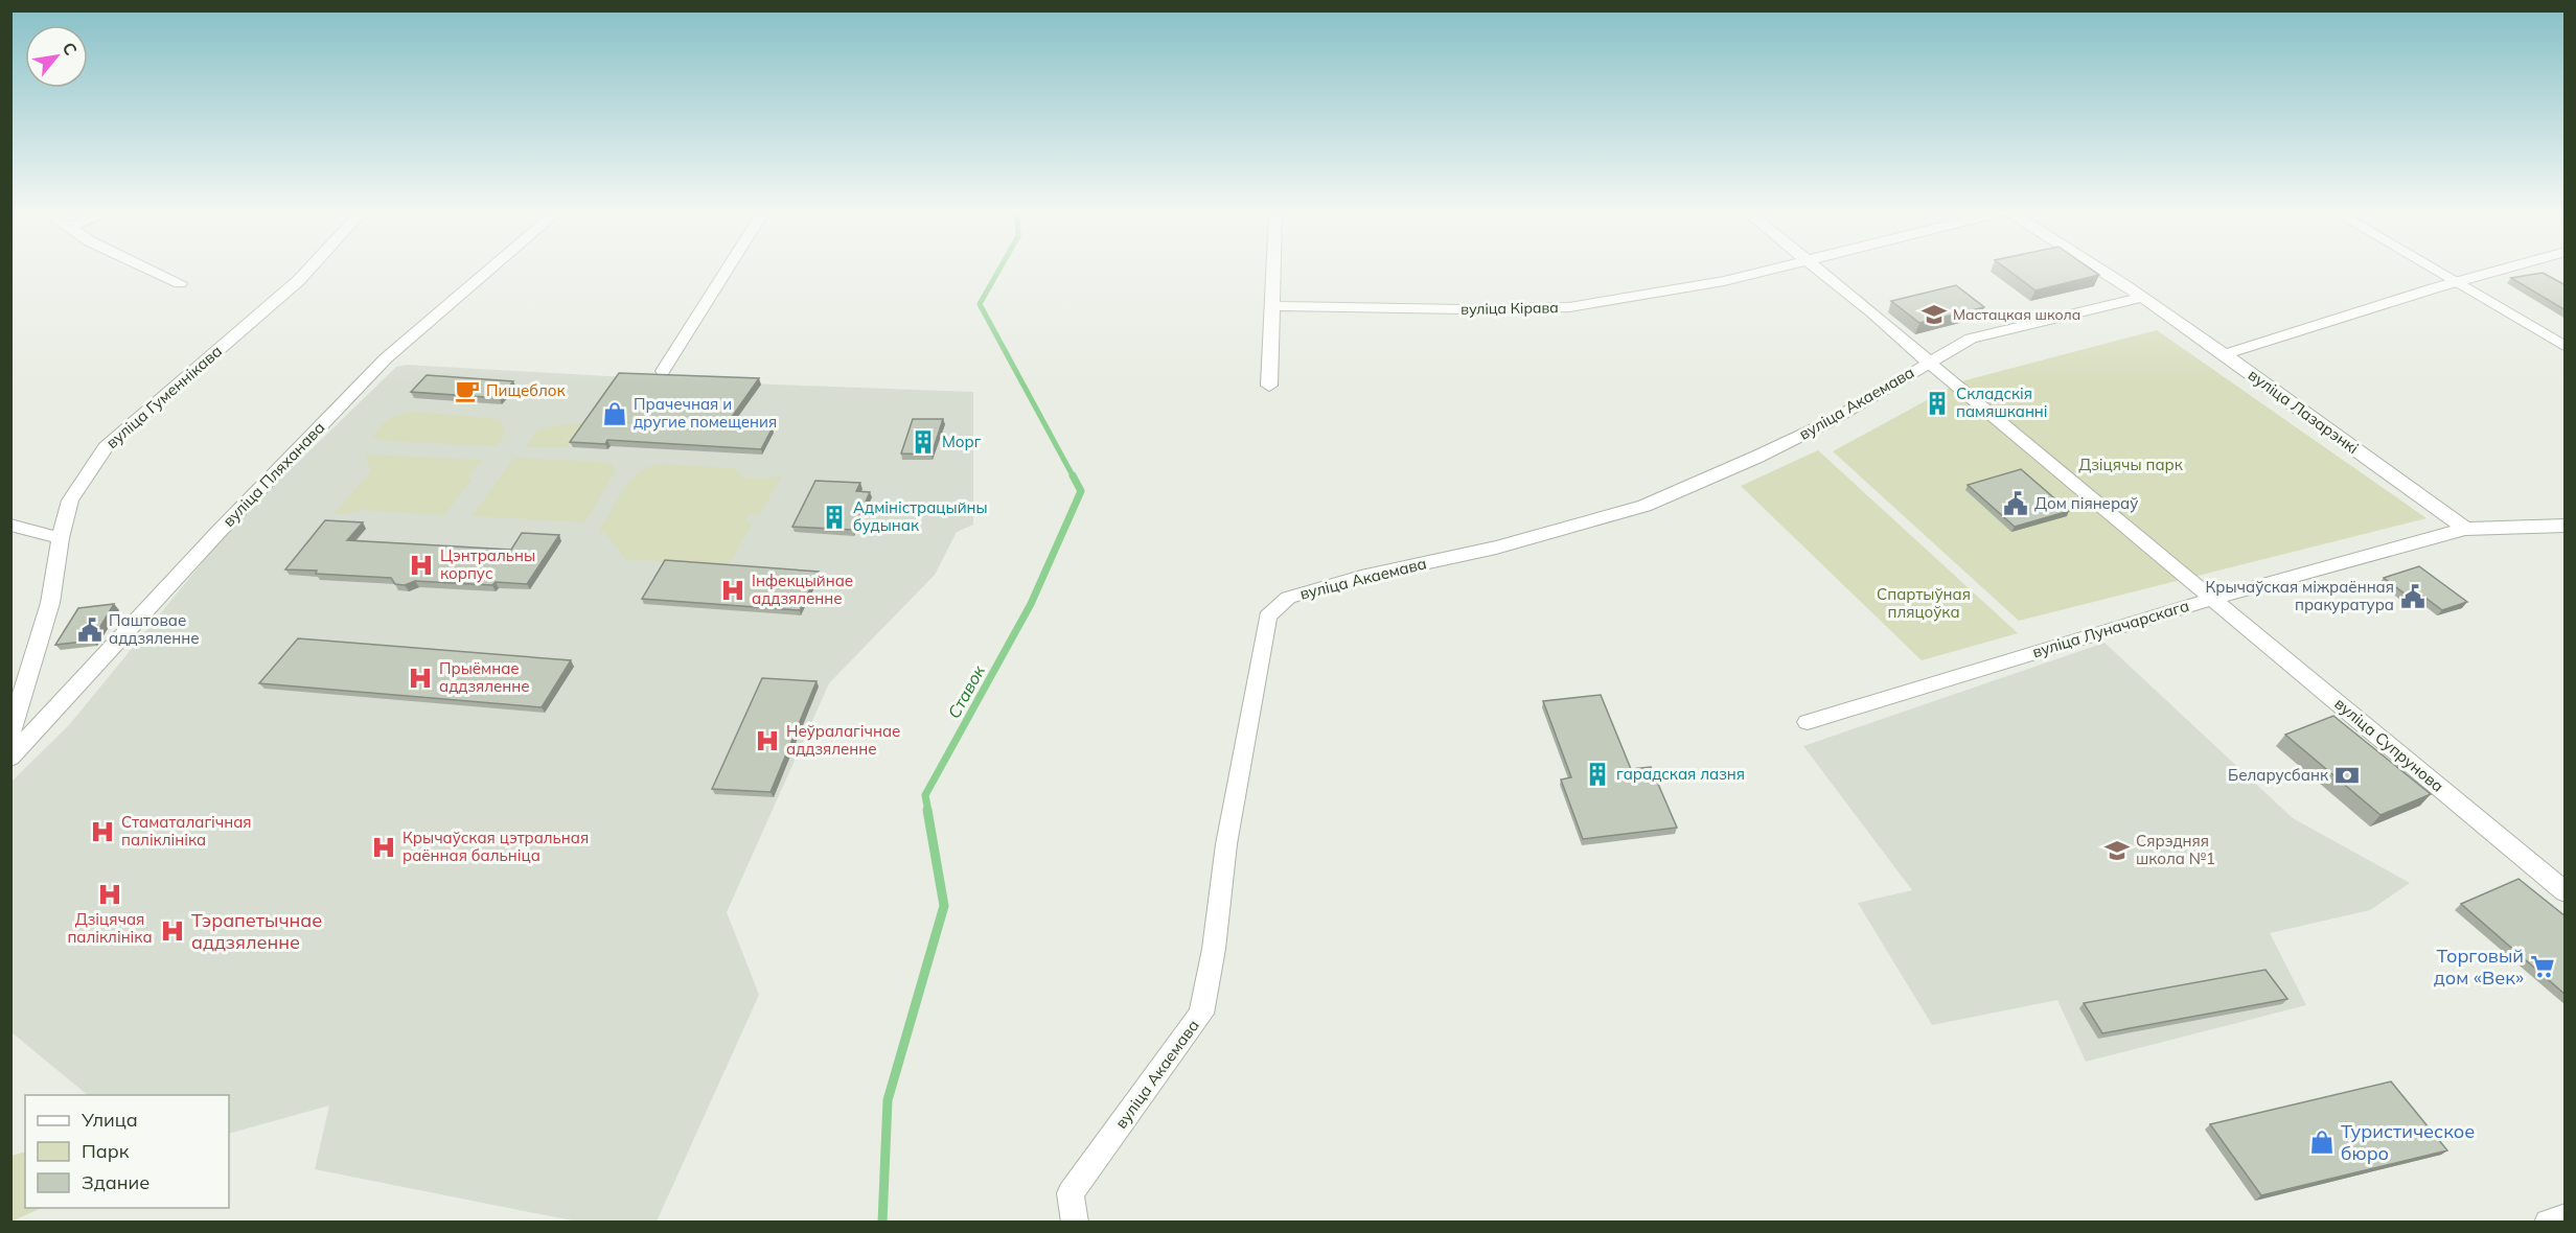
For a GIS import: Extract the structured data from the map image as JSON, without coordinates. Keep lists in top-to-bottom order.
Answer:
{
  "streets": {
    "street": [
      "вуліца Кірава",
      "вуліца Гуменнікава",
      "вуліца Акаемава",
      "вуліца Лазарэнкі",
      "вуліца Пляханава",
      "вуліца Луначарскага",
      "вуліца Супрунова"
    ]
  },
  "crossings": [
    ["вуліца Акаемава", "вуліца Лазарэнкі"],
    ["вуліца Акаемава", "вуліца Супрунова"],
    ["вуліца Лазарэнкі", "вуліца Луначарскага"],
    ["вуліца Луначарскага", "вуліца Супрунова"]
  ],
  "water": ["Ставок"],
  "parks": ["Дзіцячы парк", "Спартыўная пляцоўка"],
  "places": {
    "school or university": ["Мастацкая школа", "Сярэдняя школа №1"],
    "cafe": ["Пищеблок"],
    "building": [
      "Складскія памяшканні",
      "Морг",
      "Адміністрацыйны будынак",
      "гарадская лазня"
    ],
    "shop": ["Прачечная и другие помещения", "Туристическое бюро"],
    "public building": ["Дом піянераў", "Крычаўская міжраённая пракуратура", "Паштовае аддзяленне"],
    "hospital": [
      "Цэнтральны корпус",
      "Інфекцыйнае аддзяленне",
      "Прыёмнае аддзяленне",
      "Неўралагічнае аддзяленне",
      "Стаматалагічная паліклініка",
      "Крычаўская цэтральная раённая бальніца",
      "Дзіцячая паліклініка",
      "Тэрапетычнае аддзяленне"
    ],
    "bank": ["Беларусбанк"],
    "supermarket": ["Торговый дом «Век»"]
  },
  "legend": ["Улица", "Парк", "Здание"],
  "north": "top right"
}
